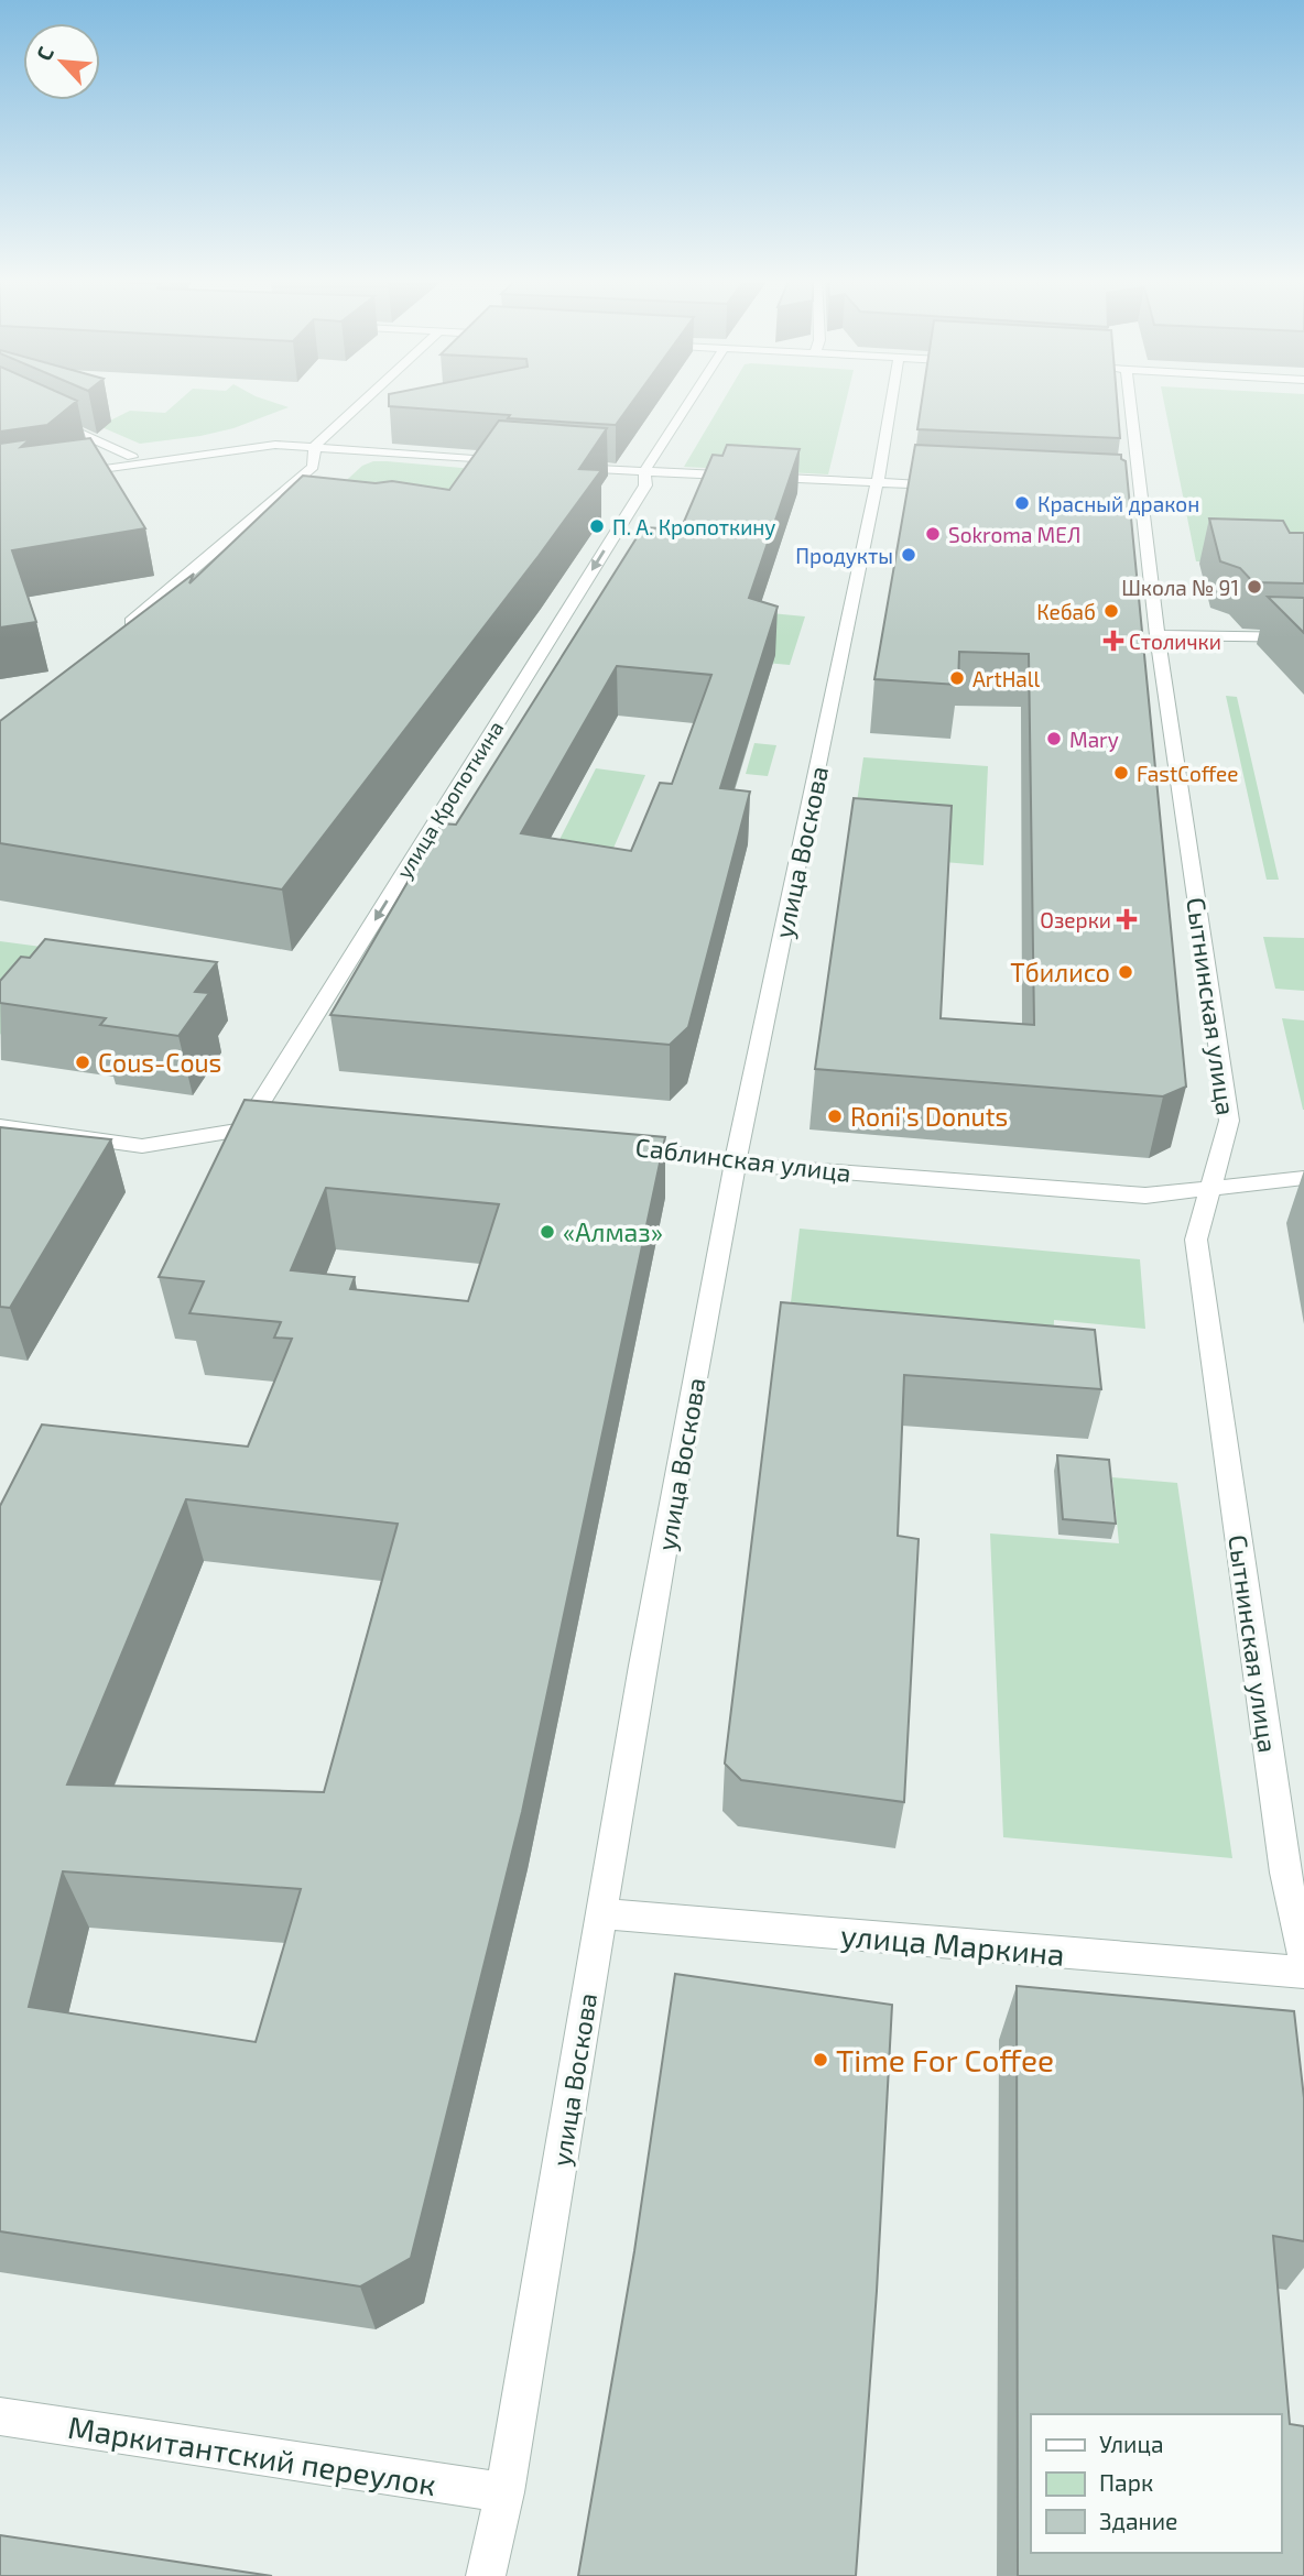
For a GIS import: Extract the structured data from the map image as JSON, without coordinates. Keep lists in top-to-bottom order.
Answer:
{
  "streets": {
    "street": [
      "улица Кропоткина",
      "улица Воскова",
      "Сытнинская улица",
      "Саблинская улица",
      "улица Маркина",
      "Маркитантский переулок"
    ]
  },
  "crossings": [
    ["улица Воскова", "Саблинская улица"],
    ["улица Воскова", "улица Маркина"],
    ["улица Воскова", "Маркитантский переулок"],
    ["Сытнинская улица", "Саблинская улица"]
  ],
  "one_way": ["улица Кропоткина"],
  "places": {
    "other": [
      "Красный дракон",
      "П. А. Кропоткину",
      "Sokroma МЕЛ",
      "Продукты",
      "Школа № 91",
      "Кебаб",
      "ArtHall",
      "Mary",
      "FastCoffee",
      "Тбилисо",
      "Cous-Cous",
      "Roni's Donuts",
      "«Алмаз»",
      "Time For Coffee"
    ],
    "health": ["Столички", "Озерки"]
  },
  "legend": ["Улица", "Парк", "Здание"],
  "north": "top left"
}
